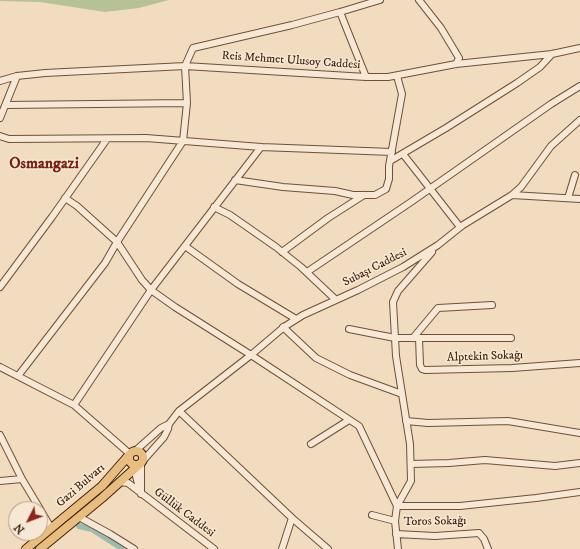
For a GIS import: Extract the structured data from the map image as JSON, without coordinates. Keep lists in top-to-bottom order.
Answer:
{
  "streets": {
    "main road": ["Gazi Bulvarı"],
    "street": [
      "Reis Mehmet Ulusoy Caddesi",
      "Subaşı Caddesi",
      "Alptekin Sokağı",
      "Güllük Caddesi",
      "Toros Sokağı"
    ]
  },
  "crossings": [
    ["Subaşı Caddesi", "Gazi Bulvarı"],
    ["Subaşı Caddesi", "Güllük Caddesi"],
    ["Gazi Bulvarı", "Güllük Caddesi"]
  ],
  "districts": ["Osmangazi"],
  "north": "bottom left"
}
